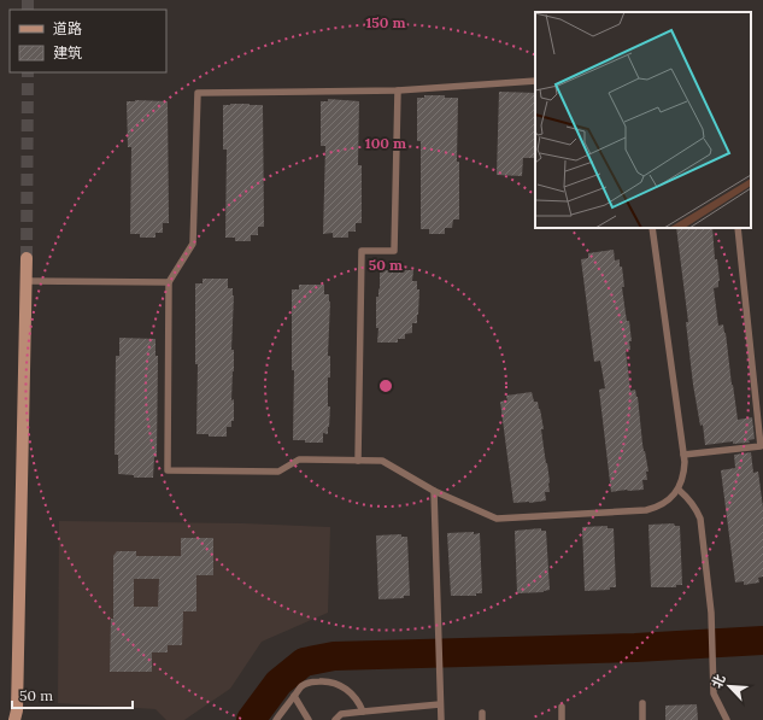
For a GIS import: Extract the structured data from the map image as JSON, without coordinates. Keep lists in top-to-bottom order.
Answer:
{
  "legend": ["道路", "建筑"],
  "scale_bar": "50 m",
  "north": "top left",
  "rings": ["150 m", "100 m", "50 m"]
}
